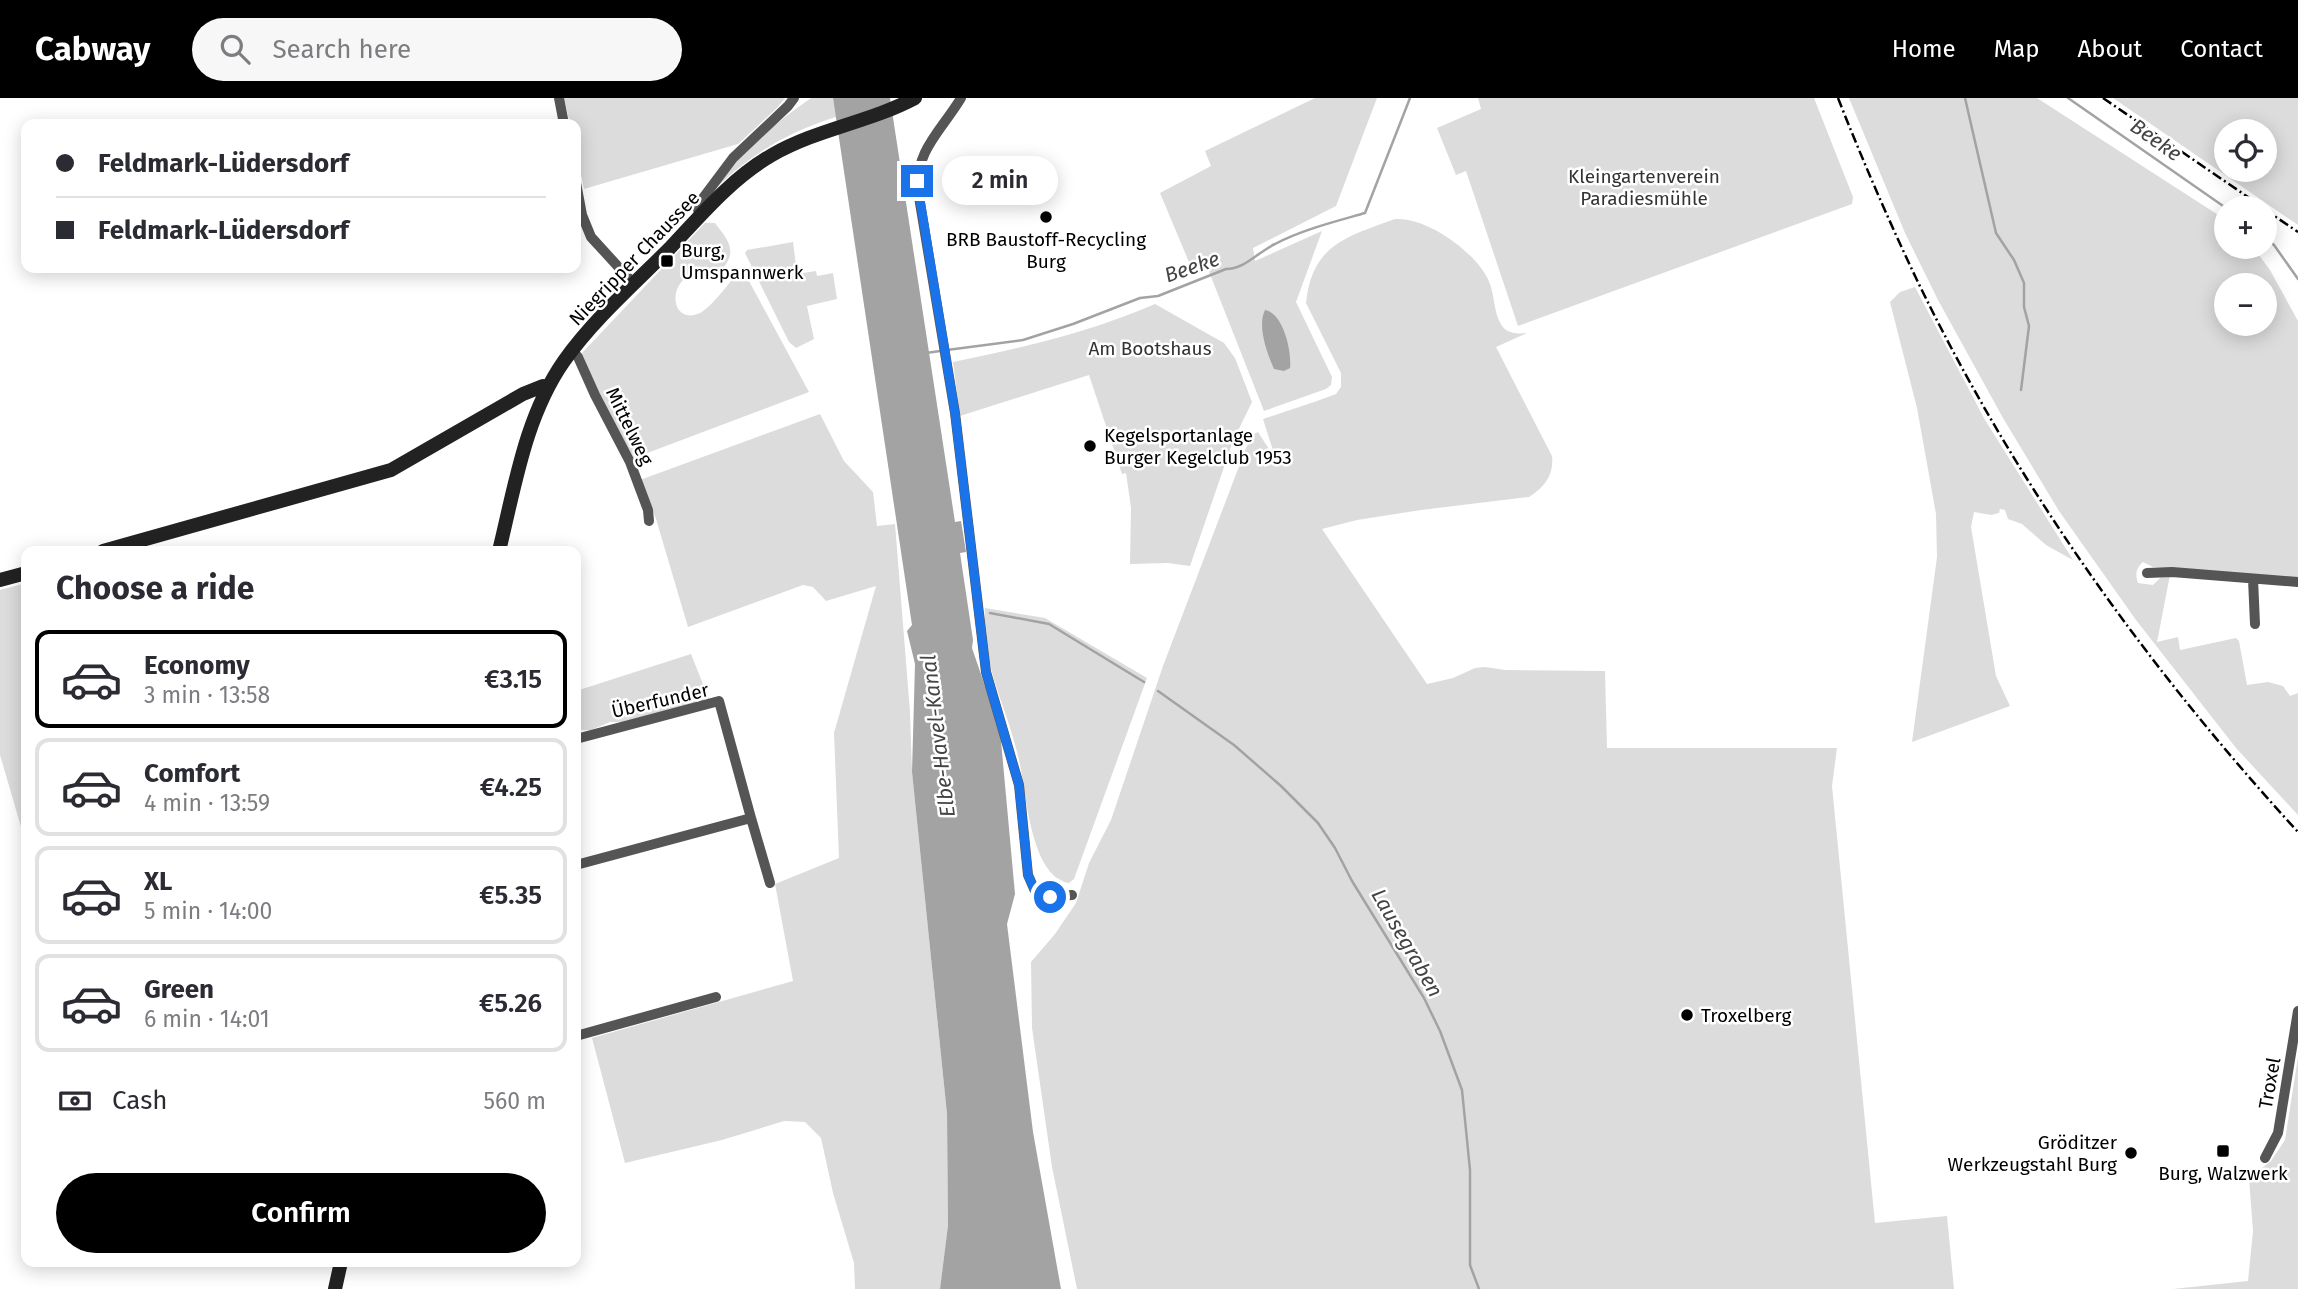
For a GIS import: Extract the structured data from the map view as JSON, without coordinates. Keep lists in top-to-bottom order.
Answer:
{
  "streets": {
    "main road": ["Niegripper Chaussee"],
    "street": ["Mittelweg", "Überfunder", "Troxel"]
  },
  "crossings": [
    ["Niegripper Chaussee", "Mittelweg"]
  ],
  "water": ["Beeke", "Elbe-Havel-Kanal", "Lausegraben"],
  "parks": ["Kleingartenverein Paradiesmühle", "Am Bootshaus"],
  "places": {
    "other": [
      "BRB Baustoff-Recycling Burg",
      "Kegelsportanlage Burger Kegelclub 1953",
      "Troxelberg",
      "Gröditzer Werkzeugstahl Burg"
    ],
    "transit": ["Burg, Umspannwerk", "Burg, Walzwerk"]
  },
  "page": {
    "header": "Cabway",
    "search": "Search here",
    "nav": [
      "Home",
      "Map",
      "About",
      "Contact"
    ],
    "map_buttons": ["+", "−"],
    "banner": ["Feldmark-Lüdersdorf", "Feldmark-Lüdersdorf"],
    "bubble": "2 min",
    "heading": "Choose a ride",
    "list": [
      {
        "name": "Economy",
        "note": "3 min · 13:58",
        "value": "€3.15"
      },
      {
        "name": "Comfort",
        "note": "4 min · 13:59",
        "value": "€4.25"
      },
      {
        "name": "XL",
        "note": "5 min · 14:00",
        "value": "€5.35"
      },
      {
        "name": "Green",
        "note": "6 min · 14:01",
        "value": "€5.26"
      }
    ],
    "pay": ["Cash", "560 m"],
    "buttons": "Confirm"
  }
}
